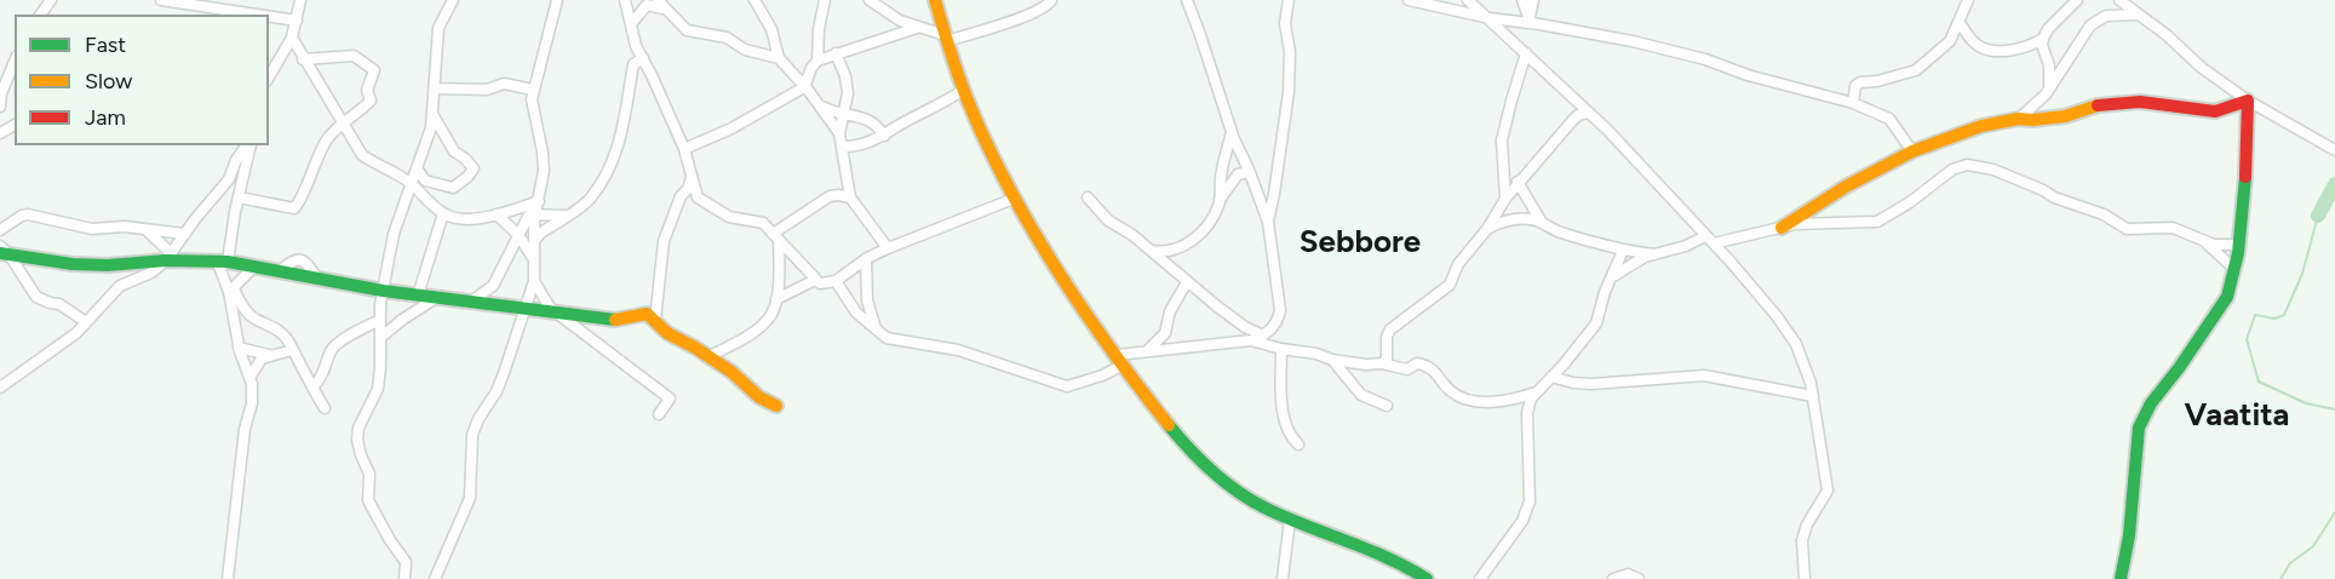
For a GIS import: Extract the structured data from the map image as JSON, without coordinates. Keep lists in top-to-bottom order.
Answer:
{
  "districts": ["Sebbore", "Vaatita"],
  "legend": ["Fast", "Slow", "Jam"]
}
